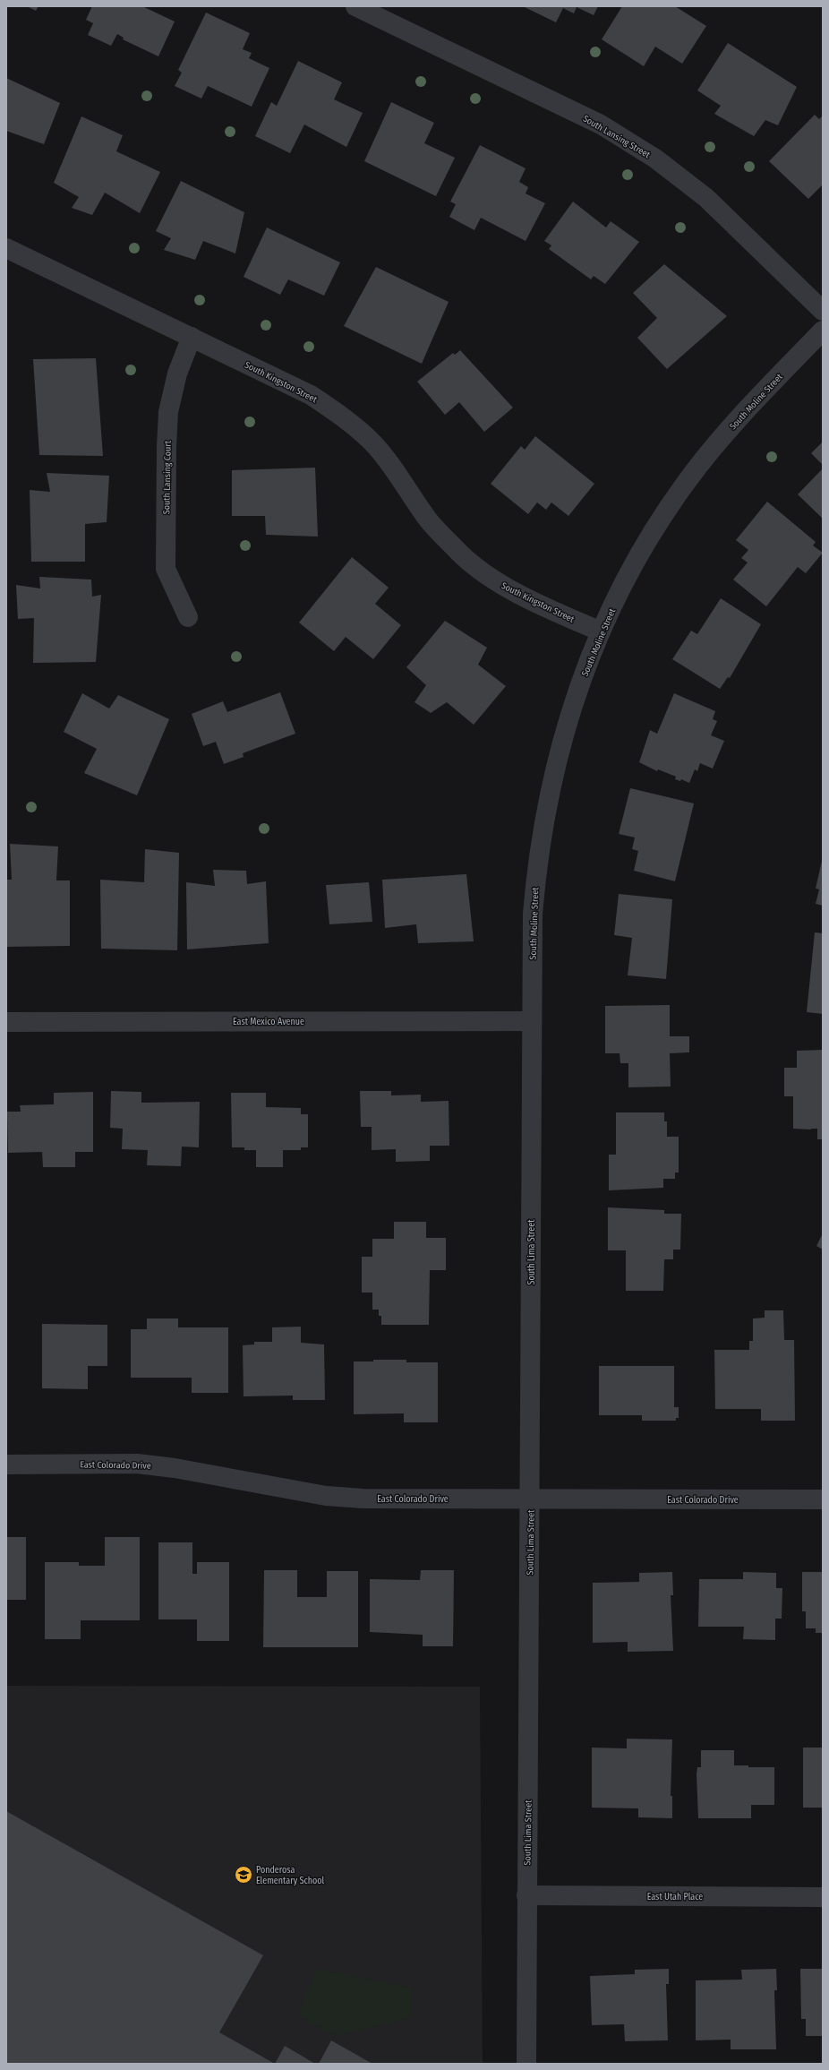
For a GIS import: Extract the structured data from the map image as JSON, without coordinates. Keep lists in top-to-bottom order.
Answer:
{
  "streets": {
    "street": [
      "South Lansing Street",
      "South Kingston Street",
      "South Moline Street",
      "South Lansing Court",
      "East Mexico Avenue",
      "South Lima Street",
      "East Colorado Drive",
      "East Utah Place"
    ]
  },
  "crossings": [
    ["South Kingston Street", "South Moline Street"],
    ["South Kingston Street", "South Lansing Court"],
    ["South Moline Street", "East Mexico Avenue"],
    ["South Moline Street", "South Lima Street"],
    ["East Mexico Avenue", "South Lima Street"],
    ["South Lima Street", "East Colorado Drive"],
    ["South Lima Street", "East Utah Place"]
  ],
  "places": {
    "school or university": ["Ponderosa Elementary School"]
  }
}
